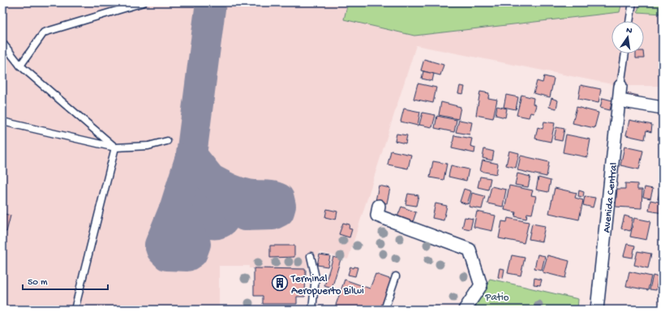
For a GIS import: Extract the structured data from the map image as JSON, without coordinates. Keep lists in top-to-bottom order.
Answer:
{
  "streets": {
    "street": ["Avenida Central"]
  },
  "parks": ["Patio"],
  "places": {
    "building": ["Terminal Aeropuerto Bilwi"]
  },
  "scale_bar": "50 m",
  "north": "top"
}
